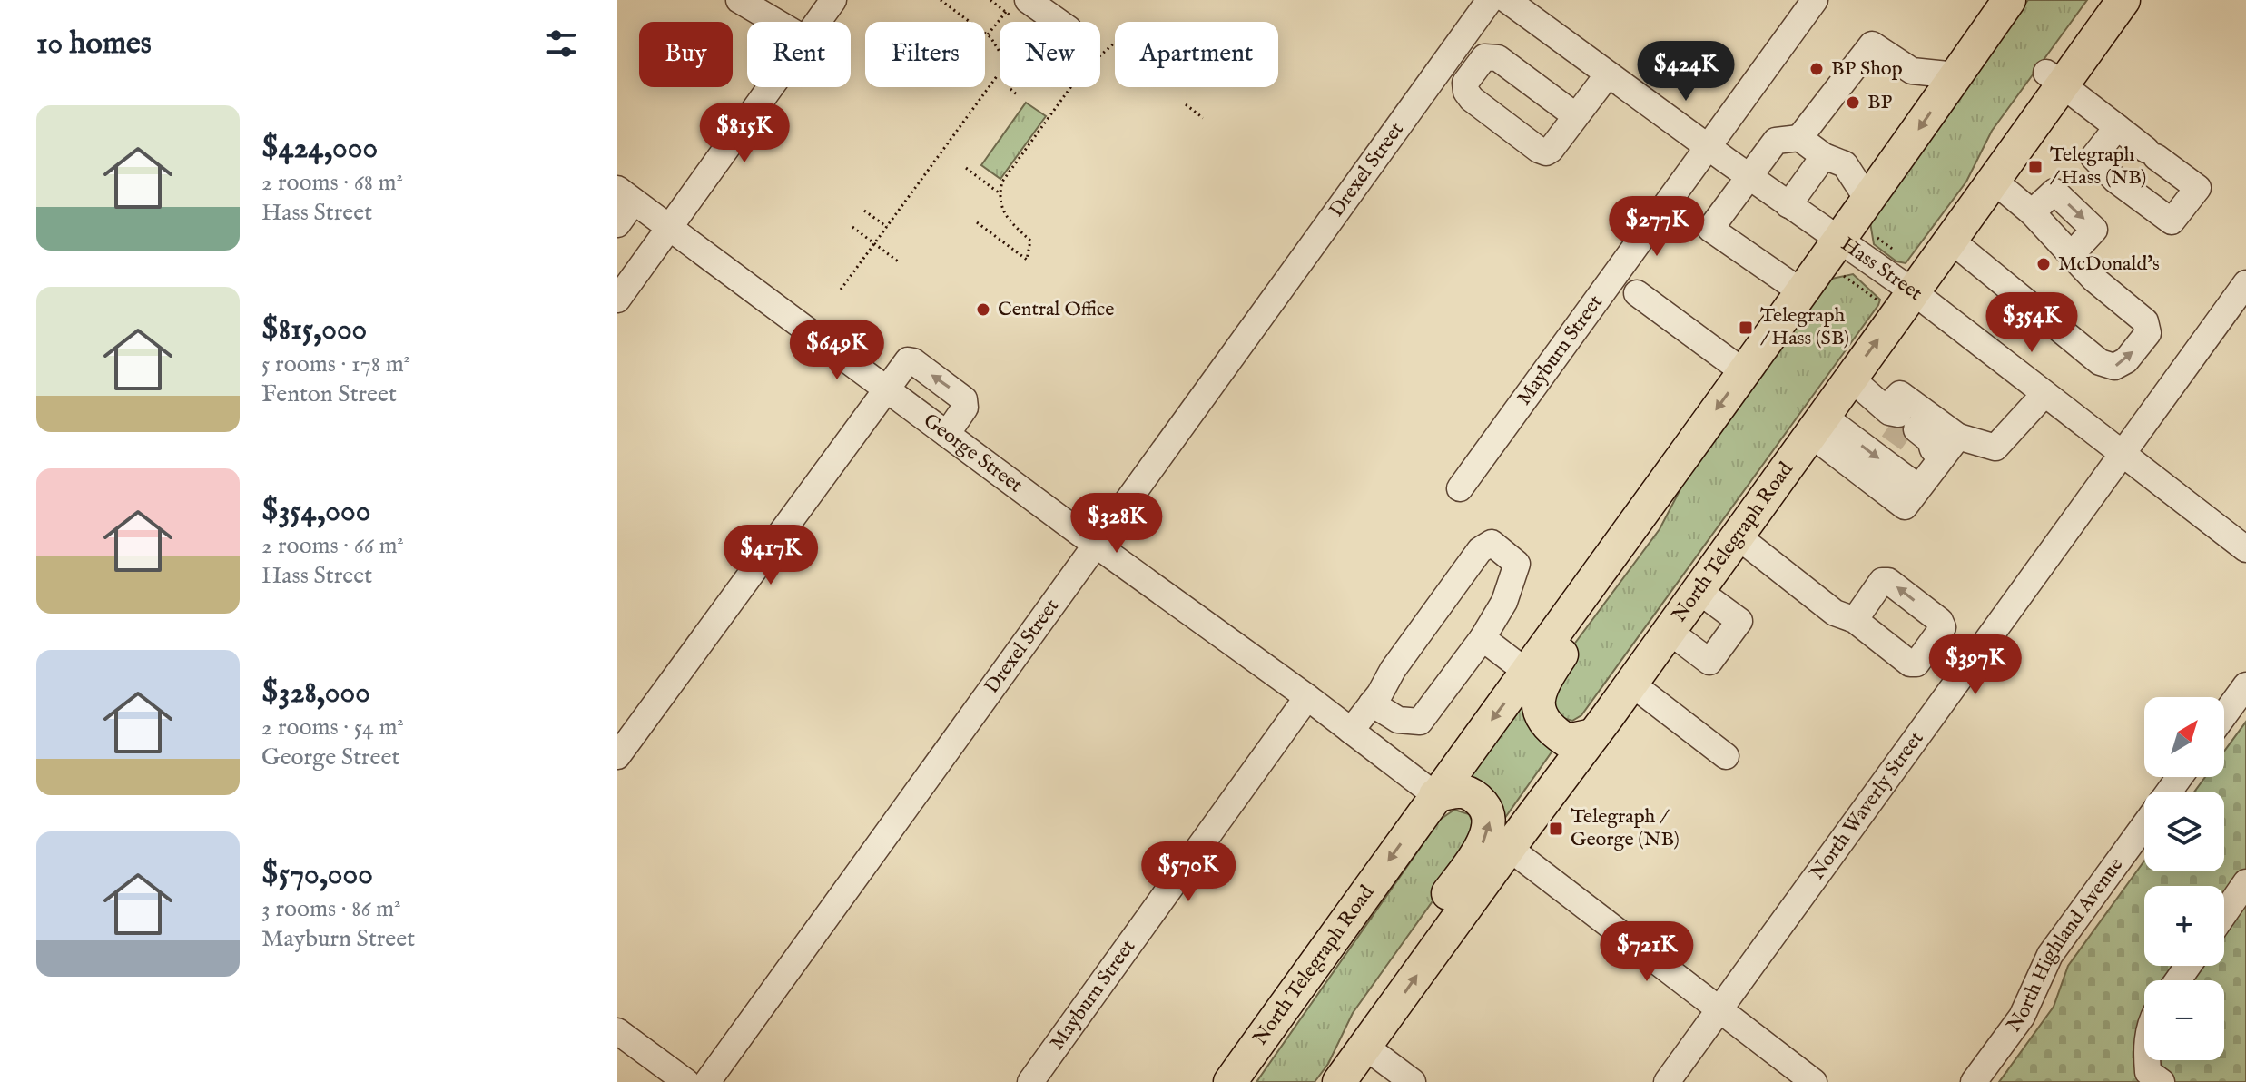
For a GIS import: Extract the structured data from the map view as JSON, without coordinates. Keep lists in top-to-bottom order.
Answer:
{
  "streets": {
    "main road": ["North Telegraph Road"],
    "street": [
      "Drexel Street",
      "Hass Street",
      "Mayburn Street",
      "George Street",
      "North Waverly Street",
      "North Highland Avenue"
    ]
  },
  "crossings": [
    ["Drexel Street", "George Street"],
    ["Hass Street", "Mayburn Street"],
    ["Hass Street", "North Telegraph Road"],
    ["Hass Street", "North Waverly Street"],
    ["Mayburn Street", "George Street"],
    ["George Street", "North Telegraph Road"]
  ],
  "places": {
    "other": [
      "BP Shop",
      "BP",
      "McDonald's",
      "Central Office"
    ],
    "transit": ["Telegraph / Hass (NB)", "Telegraph / Hass (SB)", "Telegraph / George (NB)"]
  },
  "north": "top right",
  "page": {
    "heading": "10 homes",
    "chip": [
      "Buy",
      "Rent",
      "Filters",
      "New",
      "Apartment"
    ],
    "price": [
      "$424K",
      "$815K",
      "$277K",
      "$354K",
      "$649K",
      "$328K",
      "$417K",
      "$397K",
      "$570K",
      "$721K"
    ],
    "list": [
      {
        "name": "$424,000",
        "note": "2 rooms · 68 m² · Hass Street"
      },
      {
        "name": "$815,000",
        "note": "5 rooms · 178 m² · Fenton Street"
      },
      {
        "name": "$354,000",
        "note": "2 rooms · 66 m² · Hass Street"
      },
      {
        "name": "$328,000",
        "note": "2 rooms · 54 m² · George Street"
      },
      {
        "name": "$570,000",
        "note": "3 rooms · 86 m² · Mayburn Street"
      }
    ],
    "map_buttons": ["+", "−"]
  }
}
